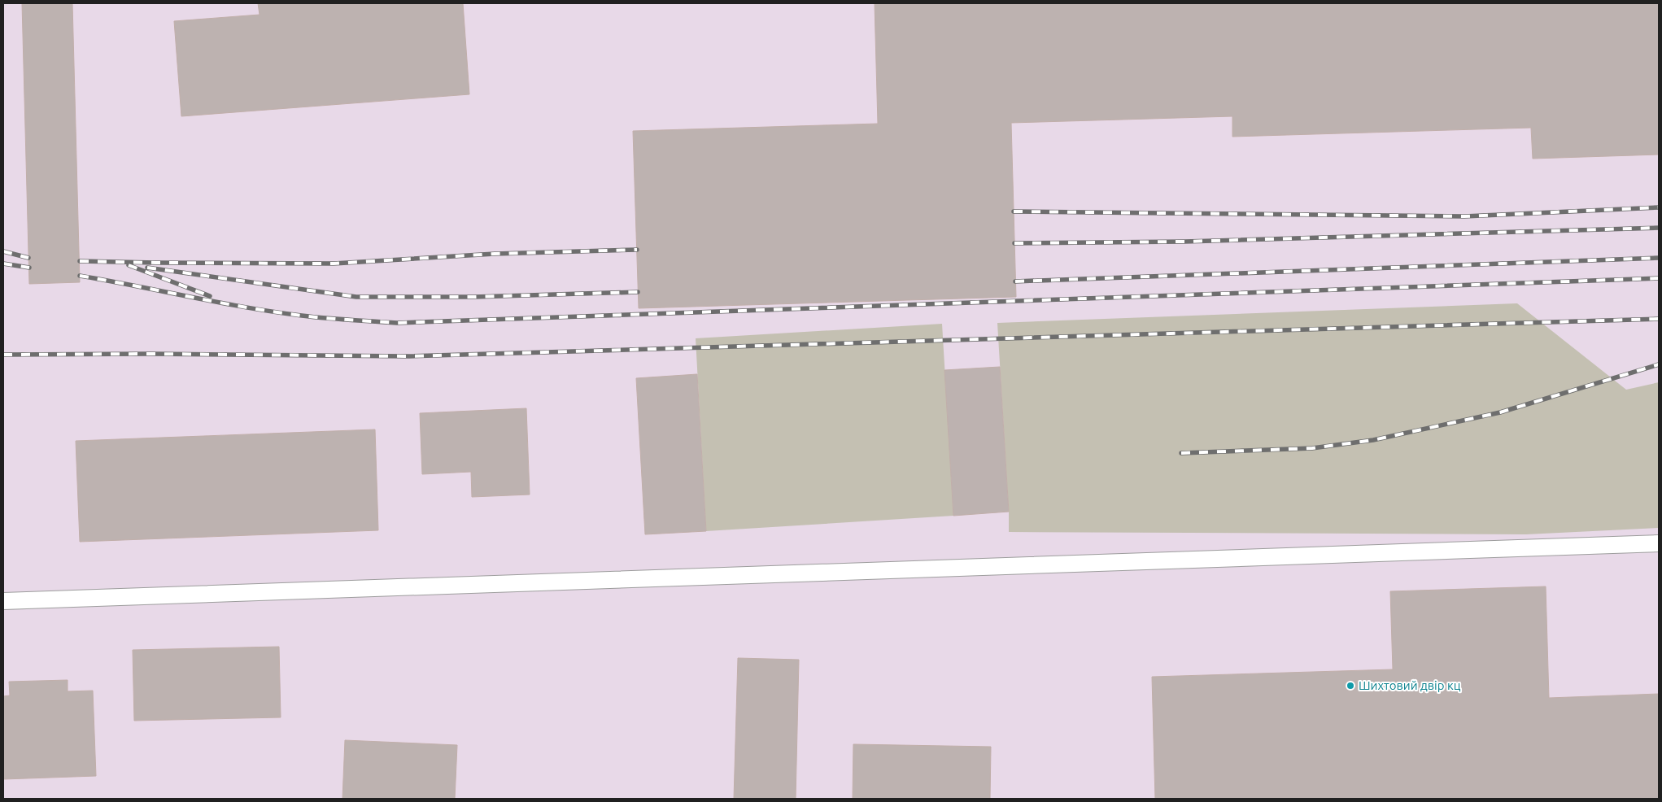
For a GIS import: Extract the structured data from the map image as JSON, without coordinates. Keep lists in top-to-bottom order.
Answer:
{
  "places": ["Шихтовий двір кц"]
}
